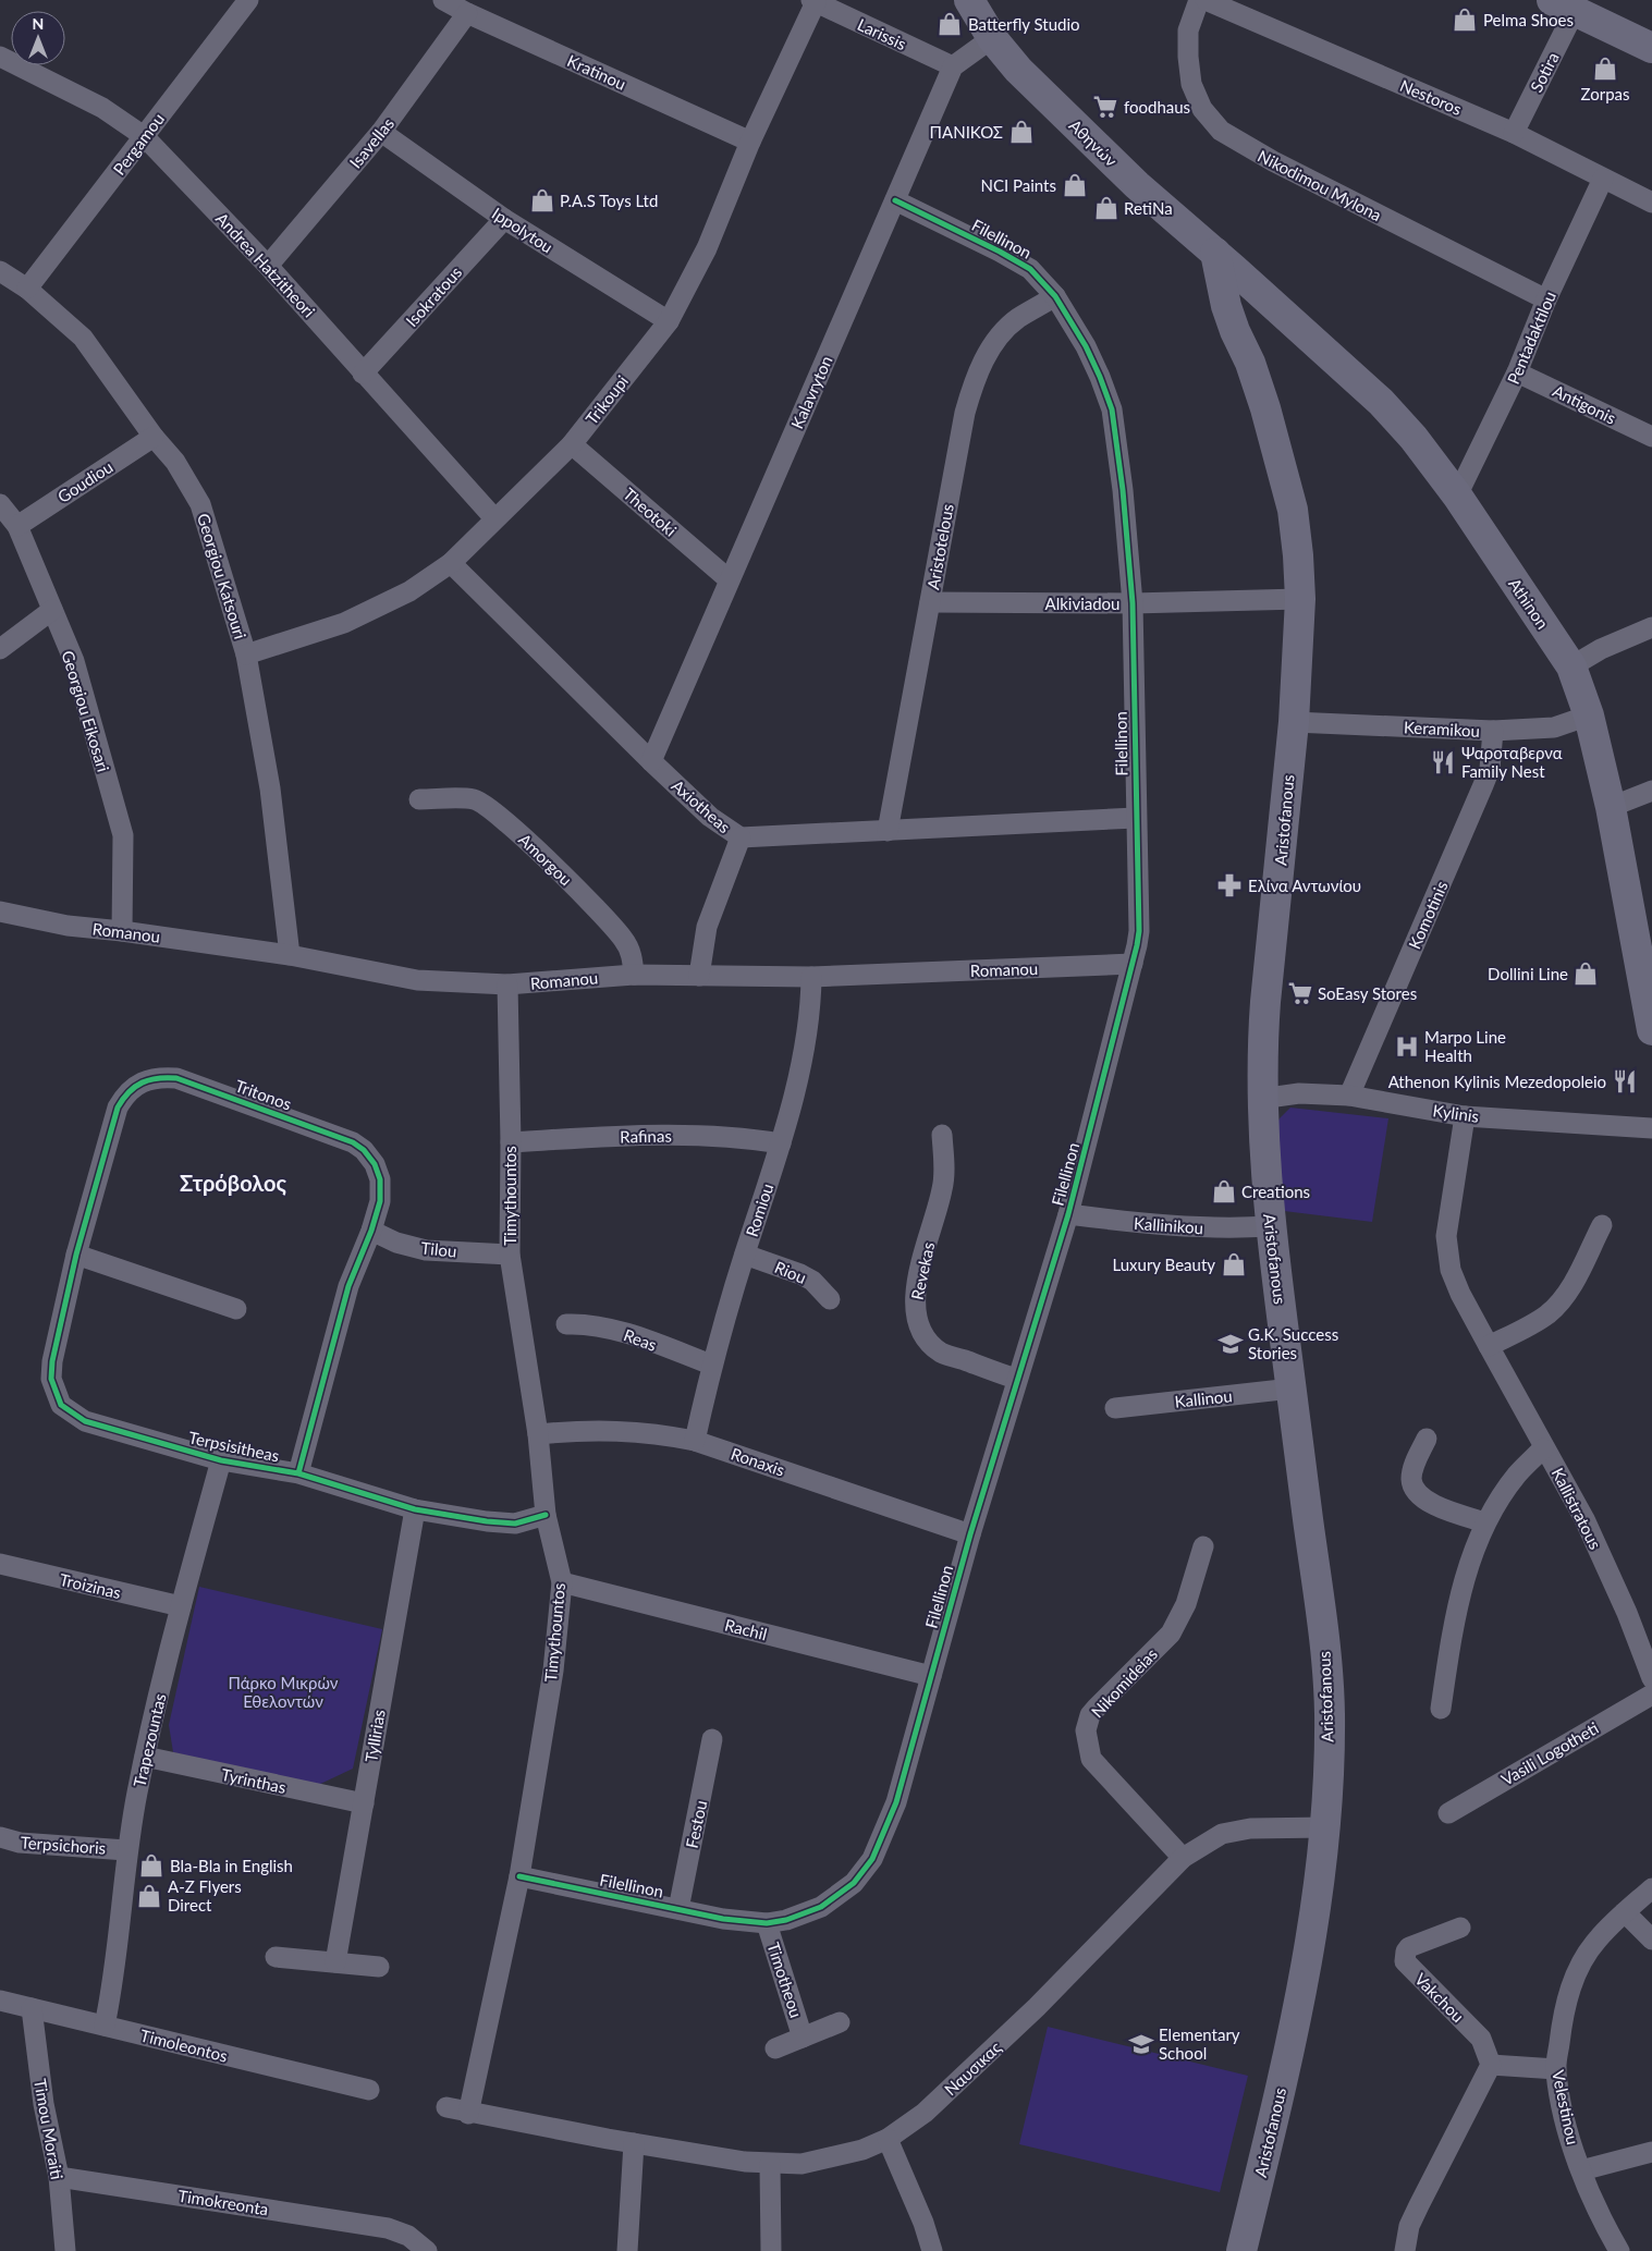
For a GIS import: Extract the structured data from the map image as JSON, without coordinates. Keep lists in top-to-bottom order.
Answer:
{
  "streets": {
    "street": [
      "Larissis",
      "Kratinou",
      "Sotira",
      "Nestoros",
      "Isavellas",
      "Αθηνών",
      "Pergamou",
      "Nikodimou Mylona",
      "Ippolytou",
      "Filellinon",
      "Andrea Hatzitheori",
      "Isokratous",
      "Pentadaktilou",
      "Kalavryton",
      "Trikoupi",
      "Antigonis",
      "Goudiou",
      "Theotoki",
      "Aristotelous",
      "Georgiou Katsouri",
      "Alkiviadou",
      "Athinon",
      "Georgiou Eikosari",
      "Keramikou",
      "Axiotheas",
      "Aristofanous",
      "Amorgou",
      "Komotinis",
      "Romanou",
      "Tritonos",
      "Kylinis",
      "Rafinas",
      "Timythountos",
      "Romiou",
      "Kallinikou",
      "Tilou",
      "Revekas",
      "Riou",
      "Reas",
      "Kallinou",
      "Terpsisitheas",
      "Ronaxis",
      "Kallistratous",
      "Troizinas",
      "Rachil",
      "Nikomideias",
      "Tyllirias",
      "Trapezountas",
      "Vasili Logotheti",
      "Tyrinthas",
      "Festou",
      "Terpsichoris",
      "Timotheou",
      "Vakchou",
      "Timoleontos",
      "Ναυσικας",
      "Velestinou",
      "Timou Moraiti",
      "Timokreonta"
    ]
  },
  "crossings": [
    ["Larissis", "Kalavryton"],
    ["Larissis", "Trikoupi"],
    ["Kratinou", "Isavellas"],
    ["Kratinou", "Trikoupi"],
    ["Sotira", "Nestoros"],
    ["Nestoros", "Pentadaktilou"],
    ["Isavellas", "Ippolytou"],
    ["Isavellas", "Andrea Hatzitheori"],
    ["Αθηνών", "Athinon"],
    ["Αθηνών", "Aristofanous"],
    ["Pergamou", "Andrea Hatzitheori"],
    ["Pergamou", "Georgiou Katsouri"],
    ["Nikodimou Mylona", "Pentadaktilou"],
    ["Ippolytou", "Isokratous"],
    ["Ippolytou", "Trikoupi"],
    ["Filellinon", "Kalavryton"],
    ["Filellinon", "Aristotelous"],
    ["Filellinon", "Alkiviadou"],
    ["Filellinon", "Axiotheas"],
    ["Filellinon", "Romanou"],
    ["Filellinon", "Timythountos"],
    ["Filellinon", "Kallinikou"],
    ["Filellinon", "Revekas"],
    ["Filellinon", "Ronaxis"],
    ["Filellinon", "Rachil"],
    ["Filellinon", "Festou"],
    ["Filellinon", "Timotheou"],
    ["Andrea Hatzitheori", "Isokratous"],
    ["Andrea Hatzitheori", "Trikoupi"],
    ["Pentadaktilou", "Antigonis"],
    ["Pentadaktilou", "Athinon"],
    ["Kalavryton", "Theotoki"],
    ["Kalavryton", "Axiotheas"],
    ["Trikoupi", "Theotoki"],
    ["Trikoupi", "Georgiou Katsouri"],
    ["Trikoupi", "Axiotheas"],
    ["Goudiou", "Georgiou Katsouri"],
    ["Goudiou", "Georgiou Eikosari"],
    ["Aristotelous", "Alkiviadou"],
    ["Aristotelous", "Axiotheas"],
    ["Georgiou Katsouri", "Romanou"],
    ["Alkiviadou", "Aristofanous"],
    ["Athinon", "Keramikou"],
    ["Athinon", "Aristofanous"],
    ["Georgiou Eikosari", "Romanou"],
    ["Keramikou", "Aristofanous"],
    ["Keramikou", "Komotinis"],
    ["Aristofanous", "Kylinis"],
    ["Aristofanous", "Kallinikou"],
    ["Aristofanous", "Kallinou"],
    ["Aristofanous", "Ναυσικας"],
    ["Amorgou", "Romanou"],
    ["Komotinis", "Kylinis"],
    ["Romanou", "Timythountos"],
    ["Romanou", "Romiou"],
    ["Tritonos", "Tilou"],
    ["Tritonos", "Terpsisitheas"],
    ["Kylinis", "Kallistratous"],
    ["Rafinas", "Timythountos"],
    ["Rafinas", "Romiou"],
    ["Timythountos", "Tilou"],
    ["Timythountos", "Terpsisitheas"],
    ["Timythountos", "Ronaxis"],
    ["Timythountos", "Rachil"],
    ["Timythountos", "Ναυσικας"],
    ["Romiou", "Riou"],
    ["Romiou", "Reas"],
    ["Romiou", "Ronaxis"],
    ["Terpsisitheas", "Tyllirias"],
    ["Terpsisitheas", "Trapezountas"],
    ["Troizinas", "Trapezountas"],
    ["Nikomideias", "Ναυσικας"],
    ["Tyllirias", "Tyrinthas"],
    ["Trapezountas", "Tyrinthas"],
    ["Trapezountas", "Terpsichoris"],
    ["Trapezountas", "Timoleontos"],
    ["Timoleontos", "Timou Moraiti"],
    ["Timou Moraiti", "Timokreonta"]
  ],
  "districts": ["Στρόβολος"],
  "parks": ["Πάρκο Μικρών Εθελοντών"],
  "places": {
    "shop": [
      "Pelma Shoes",
      "Batterfly Studio",
      "Zorpas",
      "ΠΑΝΙΚΟΣ",
      "NCI Paints",
      "P.A.S Toys Ltd",
      "RetiNa",
      "Dollini Line",
      "Creations",
      "Luxury Beauty",
      "Bla-Bla in English",
      "A-Z Flyers Direct"
    ],
    "supermarket": ["foodhaus", "SoEasy Stores"],
    "restaurant": ["Ψαροταβερνα Family Nest", "Athenon Kylinis Mezedopoleio"],
    "pharmacy": ["Ελίνα Αντωνίου"],
    "hospital": ["Marpo Line Health"],
    "school or university": ["G.K. Success Stories", "Elementary School"]
  },
  "north": "top"
}
